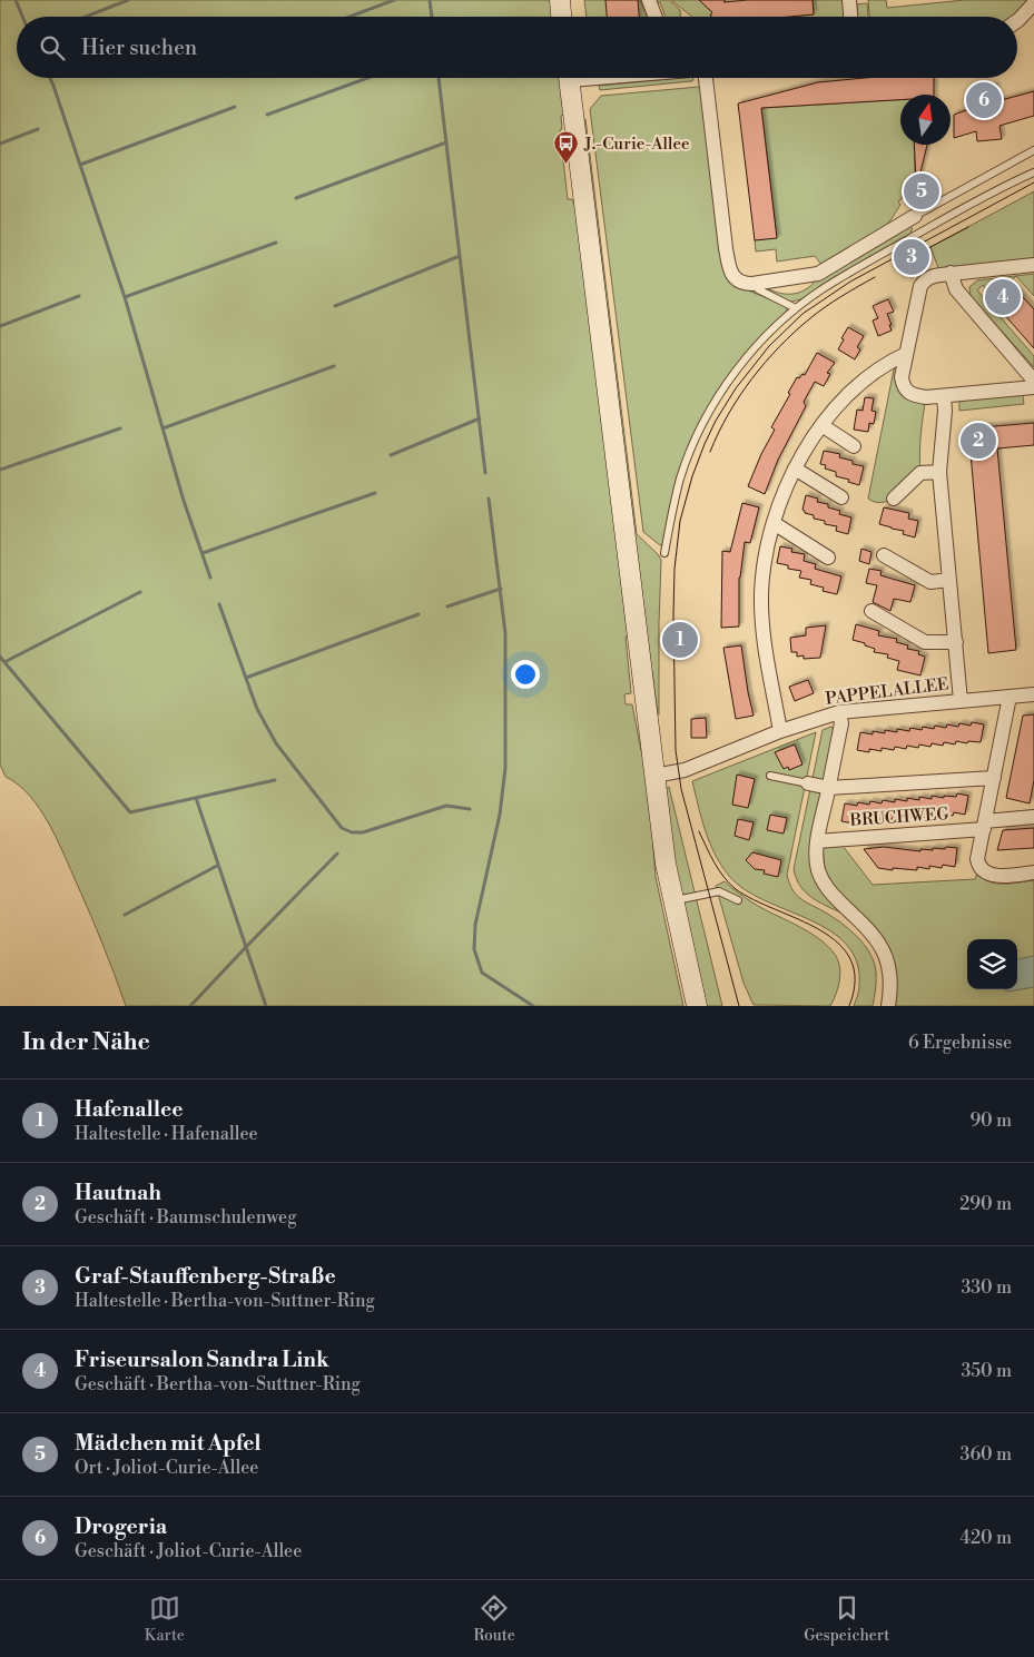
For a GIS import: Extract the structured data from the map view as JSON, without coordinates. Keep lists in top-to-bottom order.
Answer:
{
  "streets": {
    "street": ["PAPPELALLEE", "BRUCHWEG"]
  },
  "crossings": [
    ["PAPPELALLEE", "BRUCHWEG"]
  ],
  "places": {
    "bus stop": ["J.-Curie-Allee"]
  },
  "north": "top",
  "page": {
    "search": "Hier suchen",
    "pins": [
      "6",
      "5",
      "3",
      "4",
      "2",
      "1"
    ],
    "heading": ["In der Nähe", "6 Ergebnisse"],
    "list": [
      {
        "mark": "1",
        "name": "Hafenallee",
        "note": "Haltestelle · Hafenallee",
        "value": "90 m"
      },
      {
        "mark": "2",
        "name": "Hautnah",
        "note": "Geschäft · Baumschulenweg",
        "value": "290 m"
      },
      {
        "mark": "3",
        "name": "Graf-Stauffenberg-Straße",
        "note": "Haltestelle · Bertha-von-Suttner-Ring",
        "value": "330 m"
      },
      {
        "mark": "4",
        "name": "Friseursalon Sandra Link",
        "note": "Geschäft · Bertha-von-Suttner-Ring",
        "value": "350 m"
      },
      {
        "mark": "5",
        "name": "Mädchen mit Apfel",
        "note": "Ort · Joliot-Curie-Allee",
        "value": "360 m"
      },
      {
        "mark": "6",
        "name": "Drogeria",
        "note": "Geschäft · Joliot-Curie-Allee",
        "value": "420 m"
      }
    ],
    "nav": ["Karte", "Route", "Gespeichert"]
  }
}
